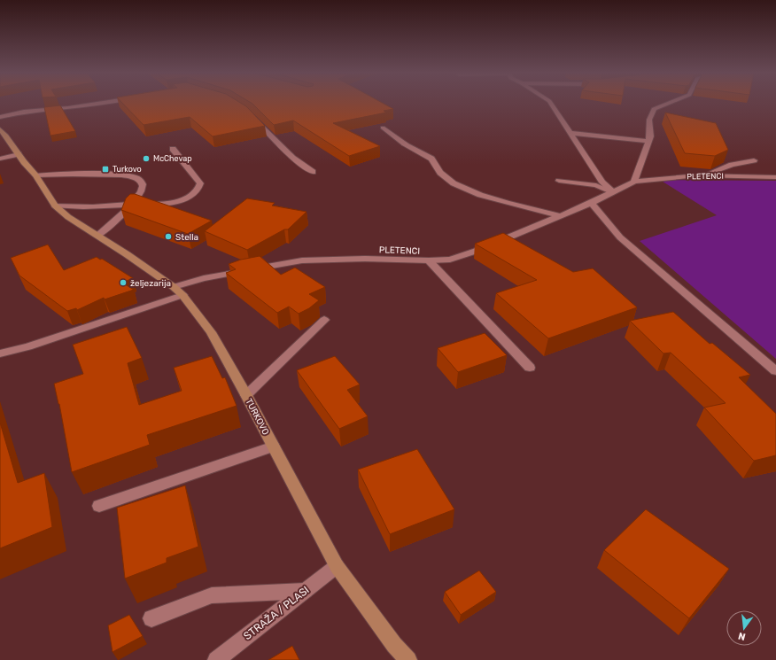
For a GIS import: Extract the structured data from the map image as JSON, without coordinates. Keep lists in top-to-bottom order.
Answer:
{
  "streets": {
    "main road": ["TURKOVO"],
    "street": ["PLETENCI", "STRAŽA / PLASI"]
  },
  "crossings": [
    ["PLETENCI", "TURKOVO"],
    ["TURKOVO", "STRAŽA / PLASI"]
  ],
  "places": {
    "other": ["McChevap", "Stella", "željezarija"],
    "transit": ["Turkovo"]
  },
  "north": "bottom"
}
